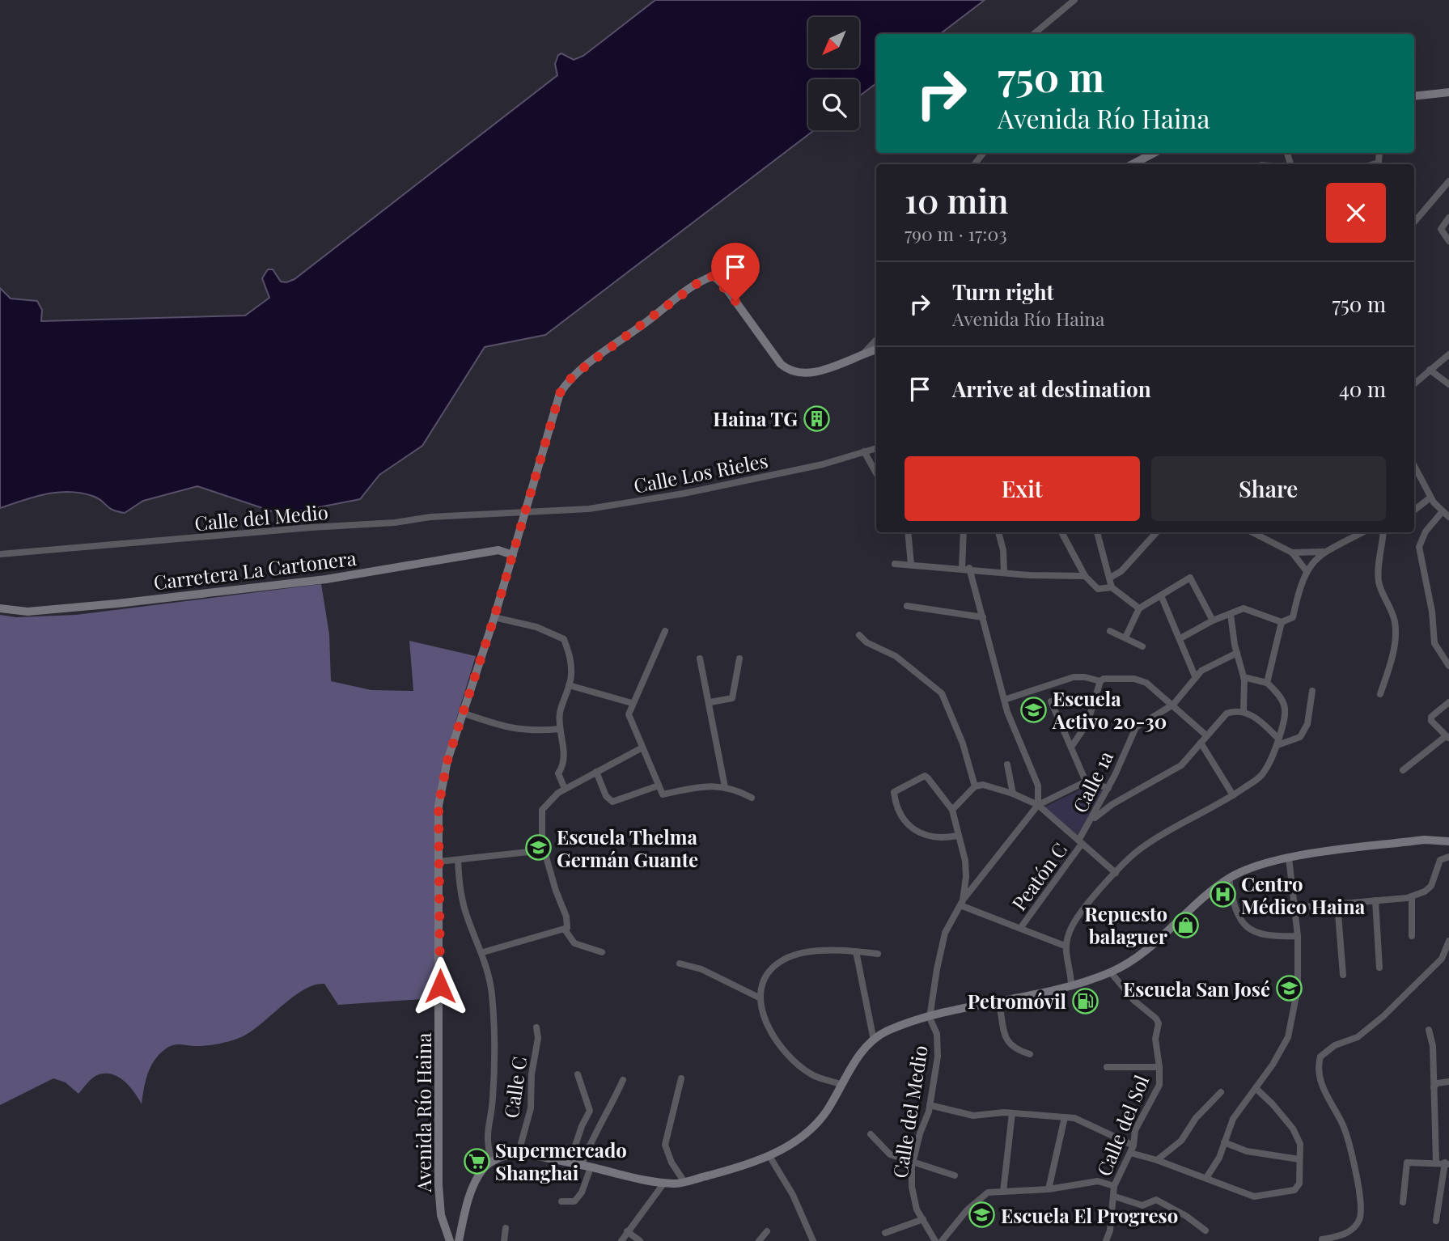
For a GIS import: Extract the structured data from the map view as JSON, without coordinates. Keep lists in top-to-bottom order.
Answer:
{
  "streets": {
    "street": [
      "Calle Los Rieles",
      "Calle del Medio",
      "Carretera La Cartonera",
      "Calle 1a",
      "Peatón C",
      "Calle C",
      "Avenida Río Haina",
      "Calle del Sol"
    ]
  },
  "crossings": [
    ["Calle Los Rieles", "Calle del Medio"],
    ["Calle Los Rieles", "Avenida Río Haina"],
    ["Calle del Medio", "Avenida Río Haina"],
    ["Carretera La Cartonera", "Avenida Río Haina"],
    ["Calle 1a", "Peatón C"]
  ],
  "places": {
    "building": ["Haina TG"],
    "school or university": [
      "Escuela Activo 20-30",
      "Escuela Thelma Germán Guante",
      "Escuela San José",
      "Escuela El Progreso"
    ],
    "hospital": ["Centro Médico Haina"],
    "shop": ["Repuesto balaguer"],
    "fuel station": ["Petromóvil"],
    "supermarket": ["Supermercado Shanghai"]
  },
  "north": "bottom left",
  "page": {
    "turn": ["750 m", "Avenida Río Haina"],
    "heading": ["10 min", "790 m · 17:03"],
    "list": [
      {
        "name": "Turn right",
        "note": "Avenida Río Haina",
        "value": "750 m"
      },
      {
        "name": "Arrive at destination",
        "value": "40 m"
      }
    ],
    "buttons": ["Exit", "Share"]
  }
}
